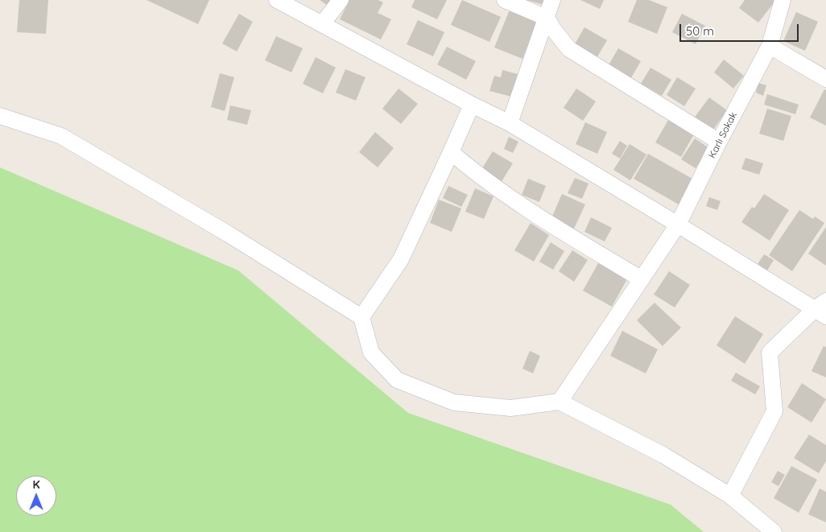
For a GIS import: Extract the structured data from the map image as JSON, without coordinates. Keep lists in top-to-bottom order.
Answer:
{
  "streets": {
    "street": ["Karlı Sokak"]
  },
  "scale_bar": "50 m",
  "north": "top"
}
